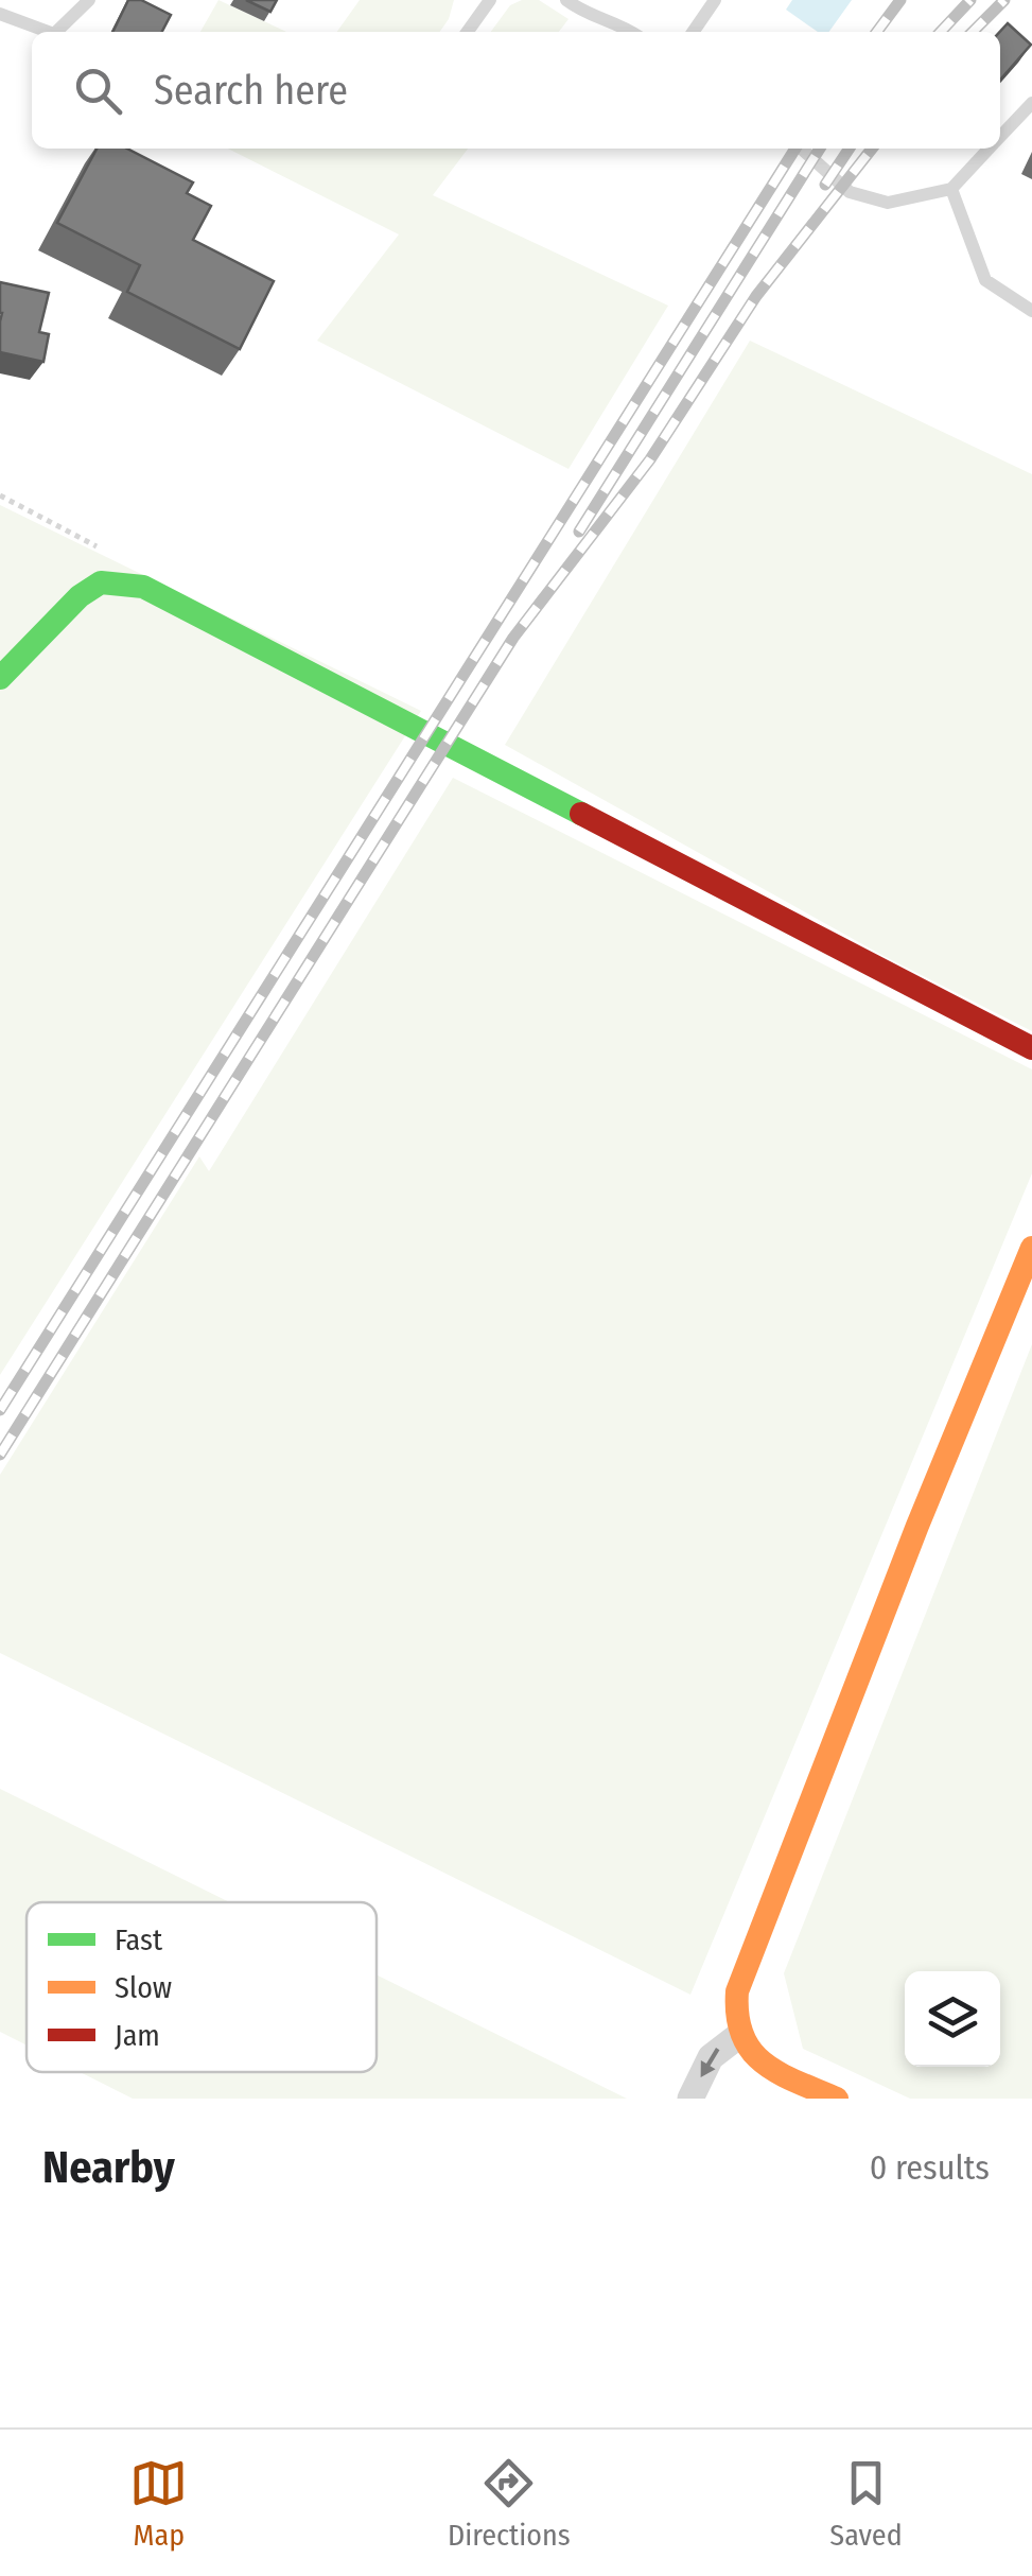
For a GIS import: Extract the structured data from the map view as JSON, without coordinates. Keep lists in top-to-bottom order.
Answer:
{
  "legend": ["Fast", "Slow", "Jam"],
  "page": {
    "search": "Search here",
    "heading": ["Nearby", "0 results"],
    "nav": ["Map", "Directions", "Saved"]
  }
}
